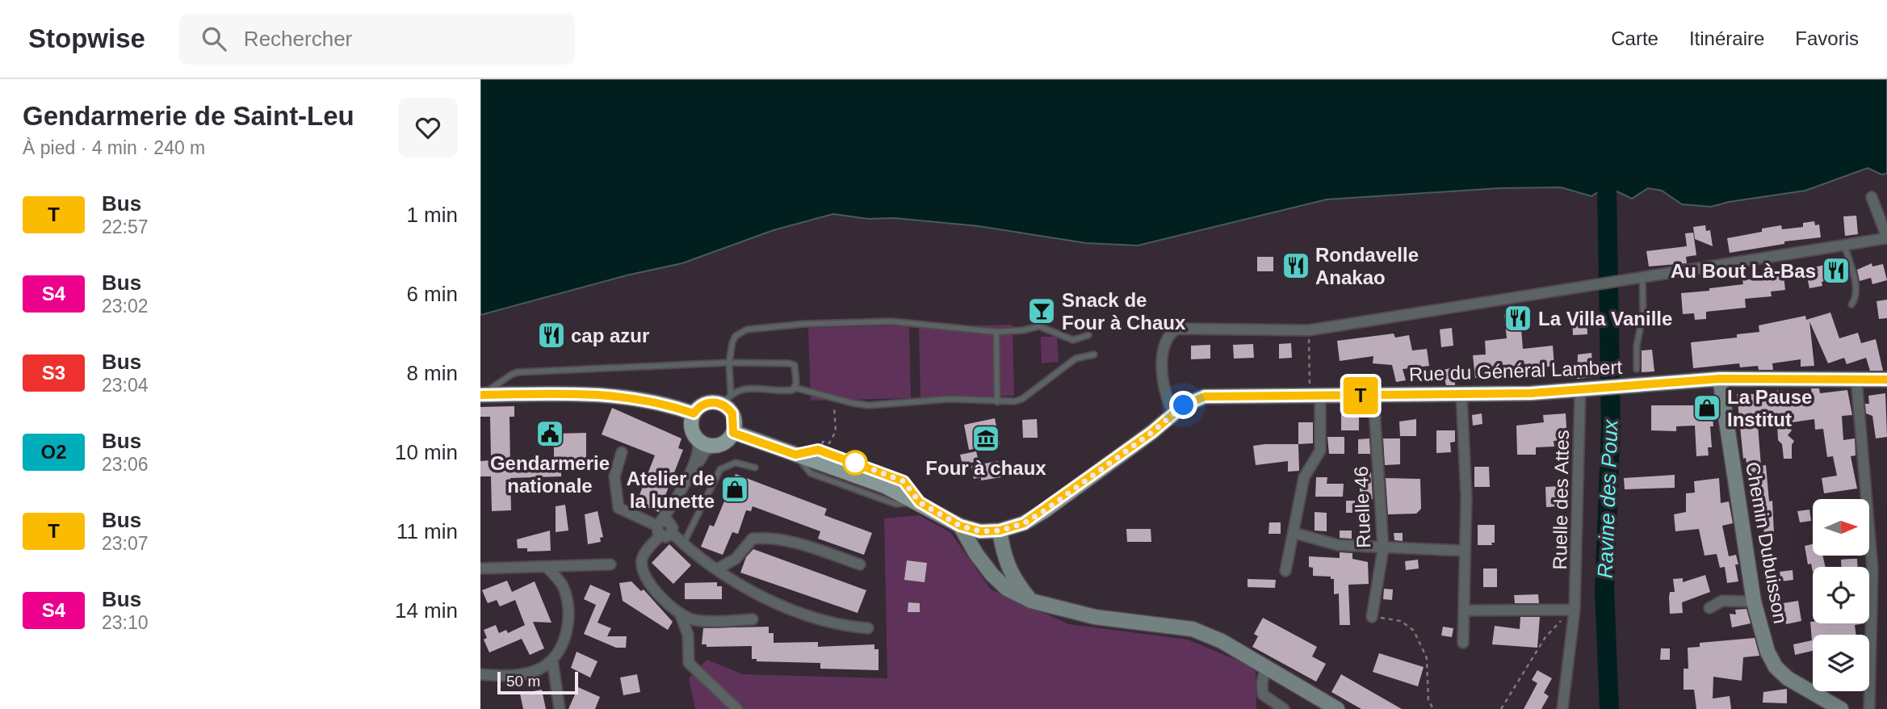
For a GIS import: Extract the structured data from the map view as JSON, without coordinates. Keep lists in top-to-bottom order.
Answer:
{
  "streets": {
    "main road": ["Rue du Général Lambert", "Chemin Dubuisson"],
    "street": ["Ruelle des Attes", "Ruelle 46"]
  },
  "crossings": [
    ["Rue du Général Lambert", "Ruelle des Attes"],
    ["Rue du Général Lambert", "Ruelle 46"],
    ["Rue du Général Lambert", "Chemin Dubuisson"]
  ],
  "water": ["Ravine des Poux"],
  "places": {
    "restaurant": [
      "Rondavelle Anakao",
      "Au Bout Là-Bas",
      "La Villa Vanille",
      "cap azur"
    ],
    "bar": ["Snack de Four à Chaux"],
    "shop": ["La Pause Institut", "Atelier de la lunette"],
    "public building": ["Gendarmerie nationale"],
    "museum": ["Four à chaux"]
  },
  "lines": ["bus line T"],
  "scale_bar": "50 m",
  "north": "right",
  "page": {
    "header": "Stopwise",
    "search": "Rechercher",
    "nav": ["Carte", "Itinéraire", "Favoris"],
    "heading": ["Gendarmerie de Saint-Leu", "À pied · 4 min · 240 m"],
    "on_map": "T",
    "list": [
      {
        "mark": "T",
        "name": "Bus",
        "note": "22:57",
        "value": "1 min"
      },
      {
        "mark": "S4",
        "name": "Bus",
        "note": "23:02",
        "value": "6 min"
      },
      {
        "mark": "S3",
        "name": "Bus",
        "note": "23:04",
        "value": "8 min"
      },
      {
        "mark": "O2",
        "name": "Bus",
        "note": "23:06",
        "value": "10 min"
      },
      {
        "mark": "T",
        "name": "Bus",
        "note": "23:07",
        "value": "11 min"
      },
      {
        "mark": "S4",
        "name": "Bus",
        "note": "23:10",
        "value": "14 min"
      }
    ],
    "scale": "50 m"
  }
}
